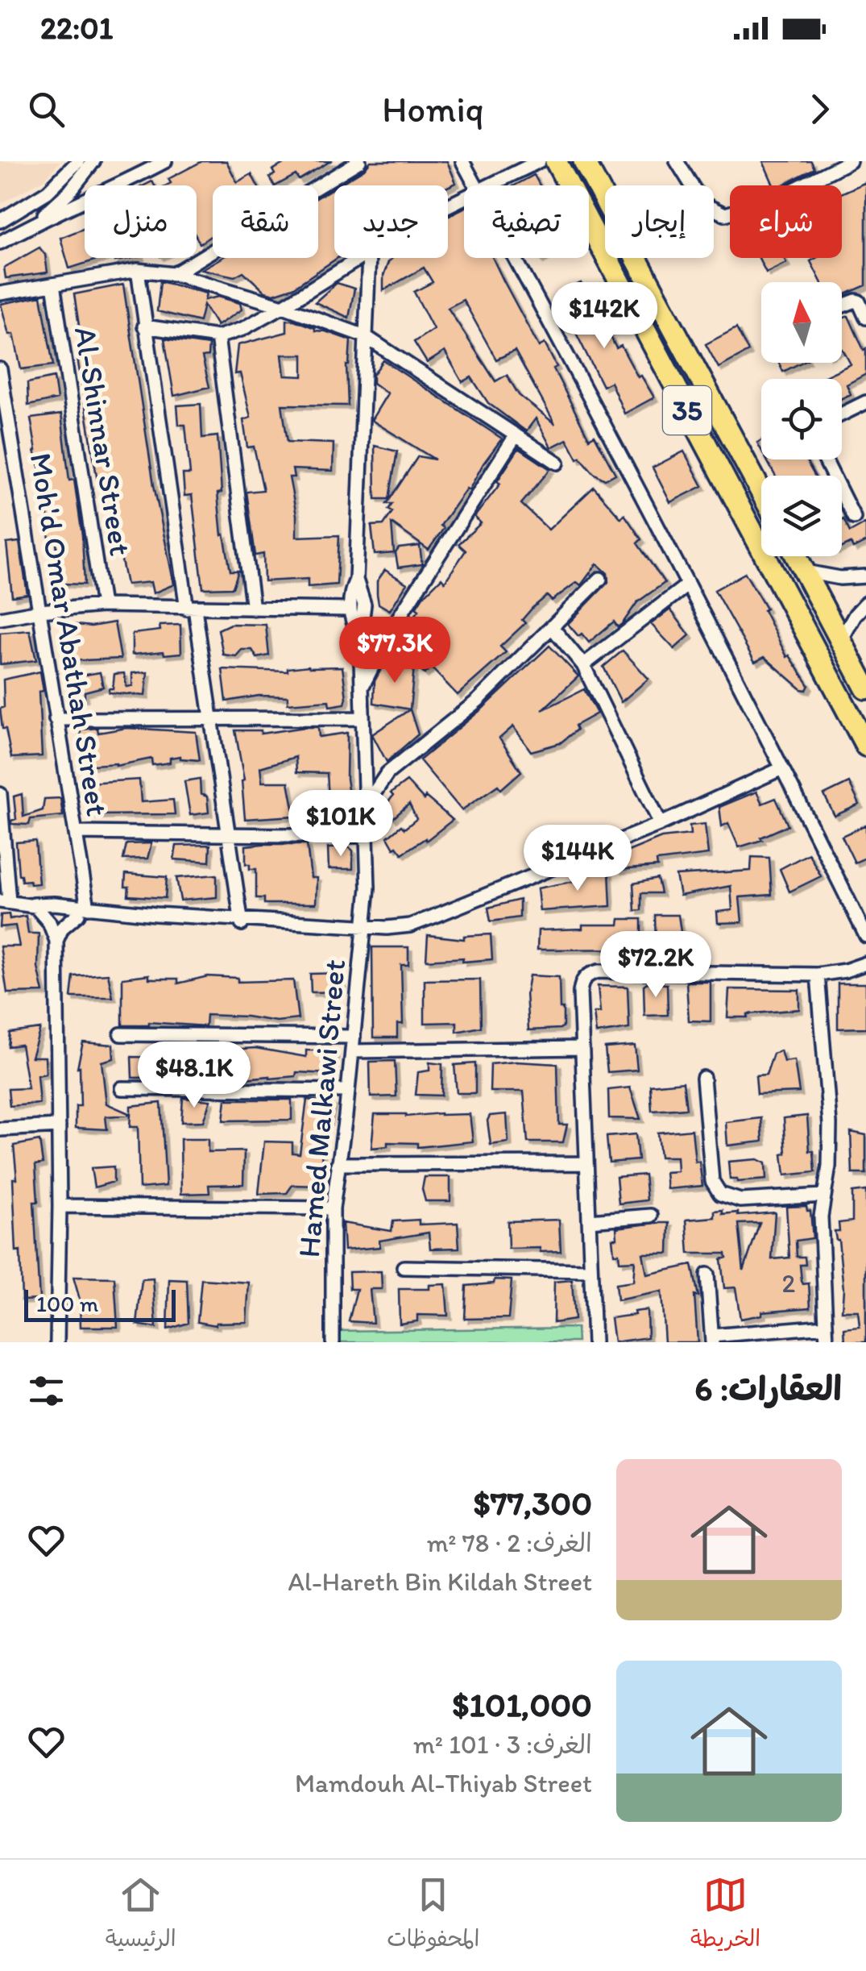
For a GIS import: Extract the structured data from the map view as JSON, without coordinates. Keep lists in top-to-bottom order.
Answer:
{
  "streets": {
    "highway": ["35"],
    "street": ["Al-Shinnar Street", "Moh'd Omar Abathah Street", "Hamed Malkawi Street"]
  },
  "house_numbers": ["2"],
  "scale_bar": "100 m",
  "north": "top",
  "page": {
    "status": "22:01",
    "header": "Homiq",
    "chip": [
      "شراء",
      "إيجار",
      "تصفية",
      "جديد",
      "شقة",
      "منزل"
    ],
    "price": [
      "$142K",
      "$77.3K",
      "$101K",
      "$144K",
      "$72.2K",
      "$48.1K"
    ],
    "scale": "100 m",
    "heading": "العقارات: 6",
    "list": [
      {
        "name": "$77,300",
        "note": "الغرف: 2 · 78 m² · Al-Hareth Bin Kildah Street"
      },
      {
        "name": "$101,000",
        "note": "الغرف: 3 · 101 m² · Mamdouh Al-Thiyab Street"
      }
    ],
    "tabs": ["الخريطة", "المحفوظات", "الرئيسية"]
  }
}
